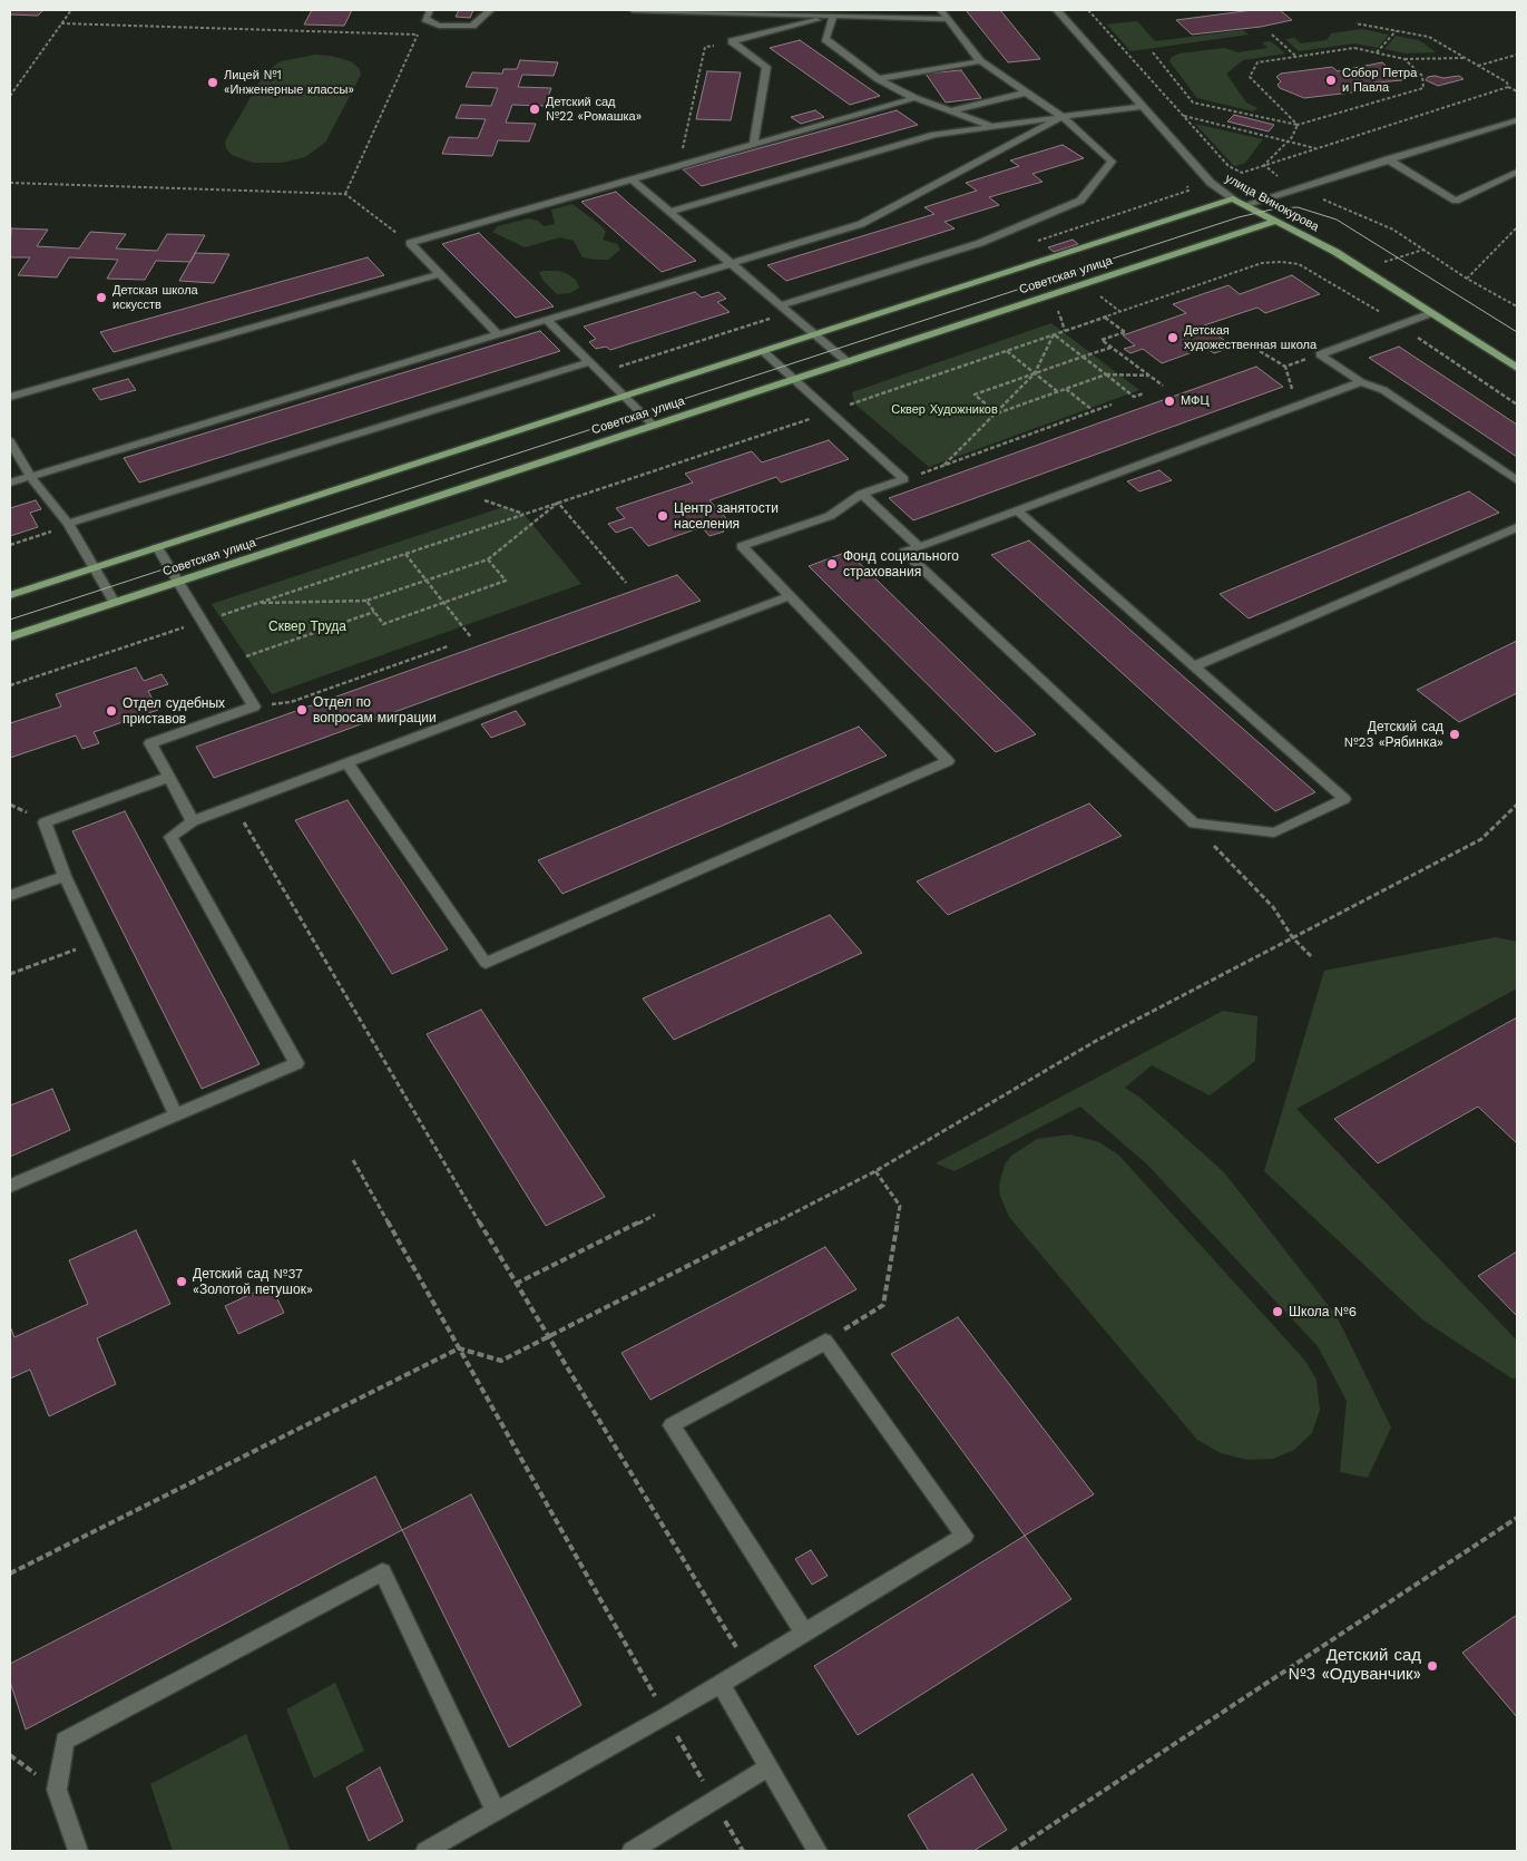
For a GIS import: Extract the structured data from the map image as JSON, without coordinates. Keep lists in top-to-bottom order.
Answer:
{
  "streets": {
    "main road": ["улица Винокурова", "Советская улица"]
  },
  "crossings": [
    ["улица Винокурова", "Советская улица"]
  ],
  "parks": ["Сквер Художников", "Сквер Труда"],
  "places": [
    "Собор Петра и Павла",
    "Лицей №1 «Инженерные классы»",
    "Детский сад №22 «Ромашка»",
    "Детская школа искусств",
    "Детская художественная школа",
    "МФЦ",
    "Центр занятости населения",
    "Фонд социального страхования",
    "Отдел по вопросам миграции",
    "Отдел судебных приставов",
    "Детский сад №23 «Рябинка»",
    "Детский сад №37 «Золотой петушок»",
    "Школа №6",
    "Детский сад №3 «Одуванчик»"
  ]
}
